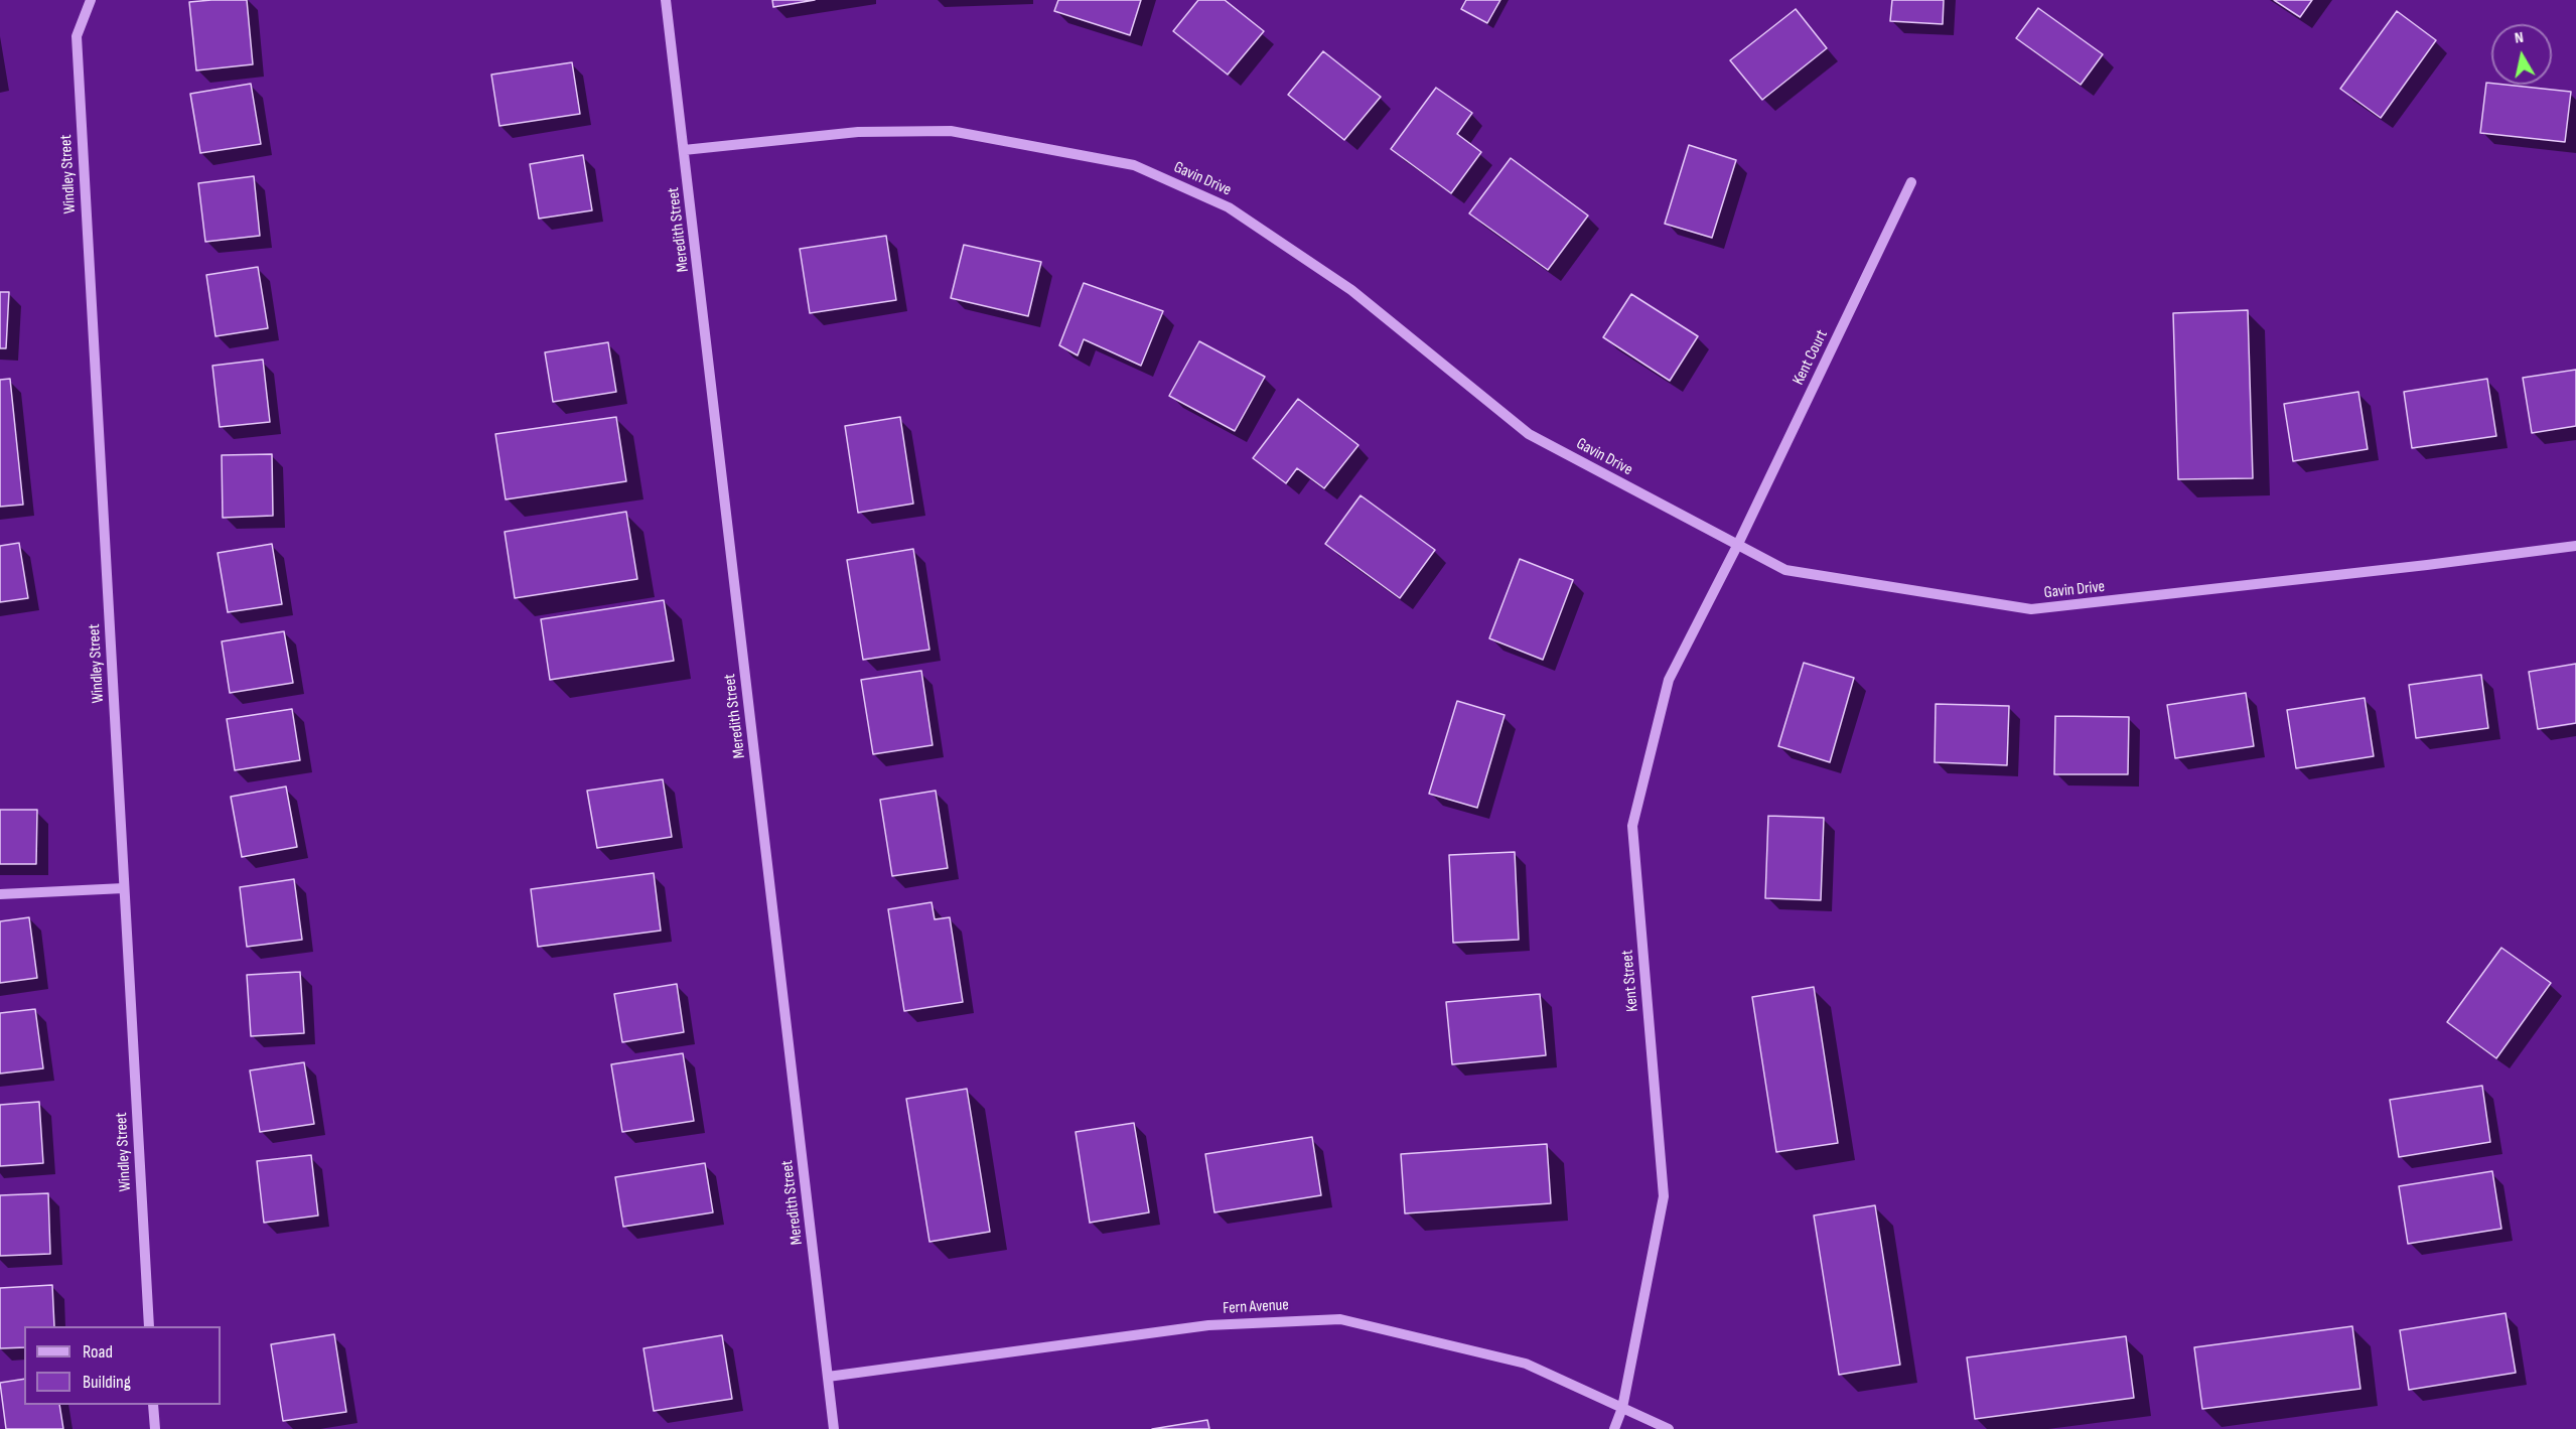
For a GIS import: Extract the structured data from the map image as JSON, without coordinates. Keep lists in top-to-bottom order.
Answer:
{
  "streets": {
    "street": [
      "Windley Street",
      "Gavin Drive",
      "Meredith Street",
      "Kent Court",
      "Kent Street",
      "Fern Avenue"
    ]
  },
  "crossings": [
    ["Gavin Drive", "Meredith Street"],
    ["Gavin Drive", "Kent Court"],
    ["Gavin Drive", "Kent Street"],
    ["Meredith Street", "Fern Avenue"],
    ["Kent Court", "Kent Street"],
    ["Kent Street", "Fern Avenue"]
  ],
  "legend": ["Road", "Building"],
  "north": "top"
}
